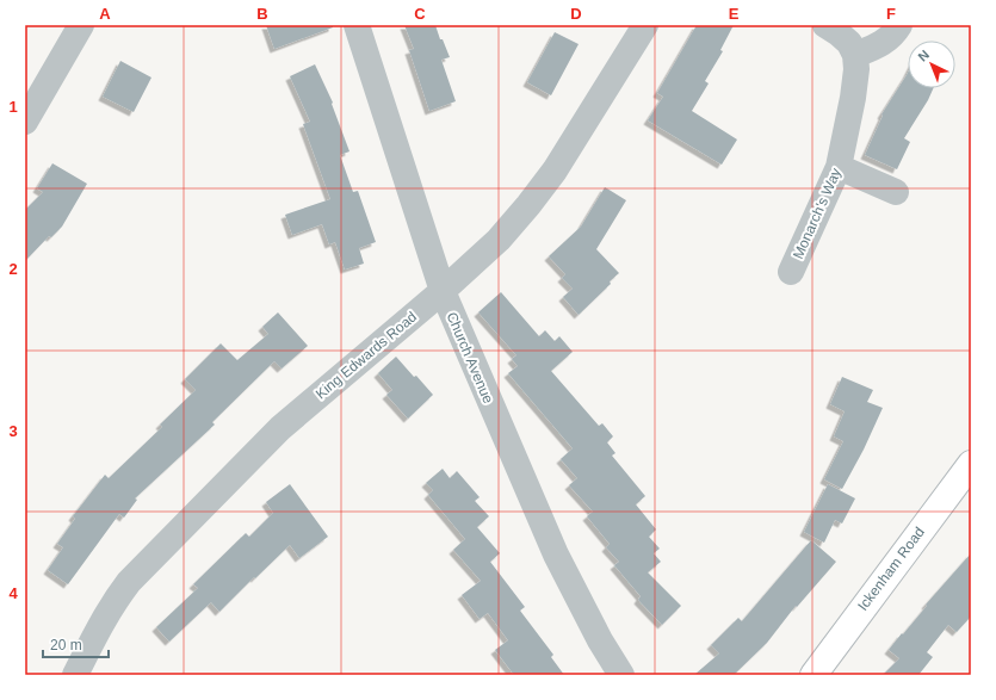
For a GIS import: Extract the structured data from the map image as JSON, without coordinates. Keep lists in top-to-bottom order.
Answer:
{
  "streets": {
    "main road": ["Ickenham Road"],
    "street": ["Monarch's Way", "King Edwards Road", "Church Avenue"]
  },
  "crossings": [
    ["King Edwards Road", "Church Avenue"]
  ],
  "scale_bar": "20 m",
  "north": "top left",
  "grid": {
    "columns": [
      "A",
      "B",
      "C",
      "D",
      "E",
      "F"
    ],
    "rows": [
      "1",
      "2",
      "3",
      "4"
    ]
  }
}
